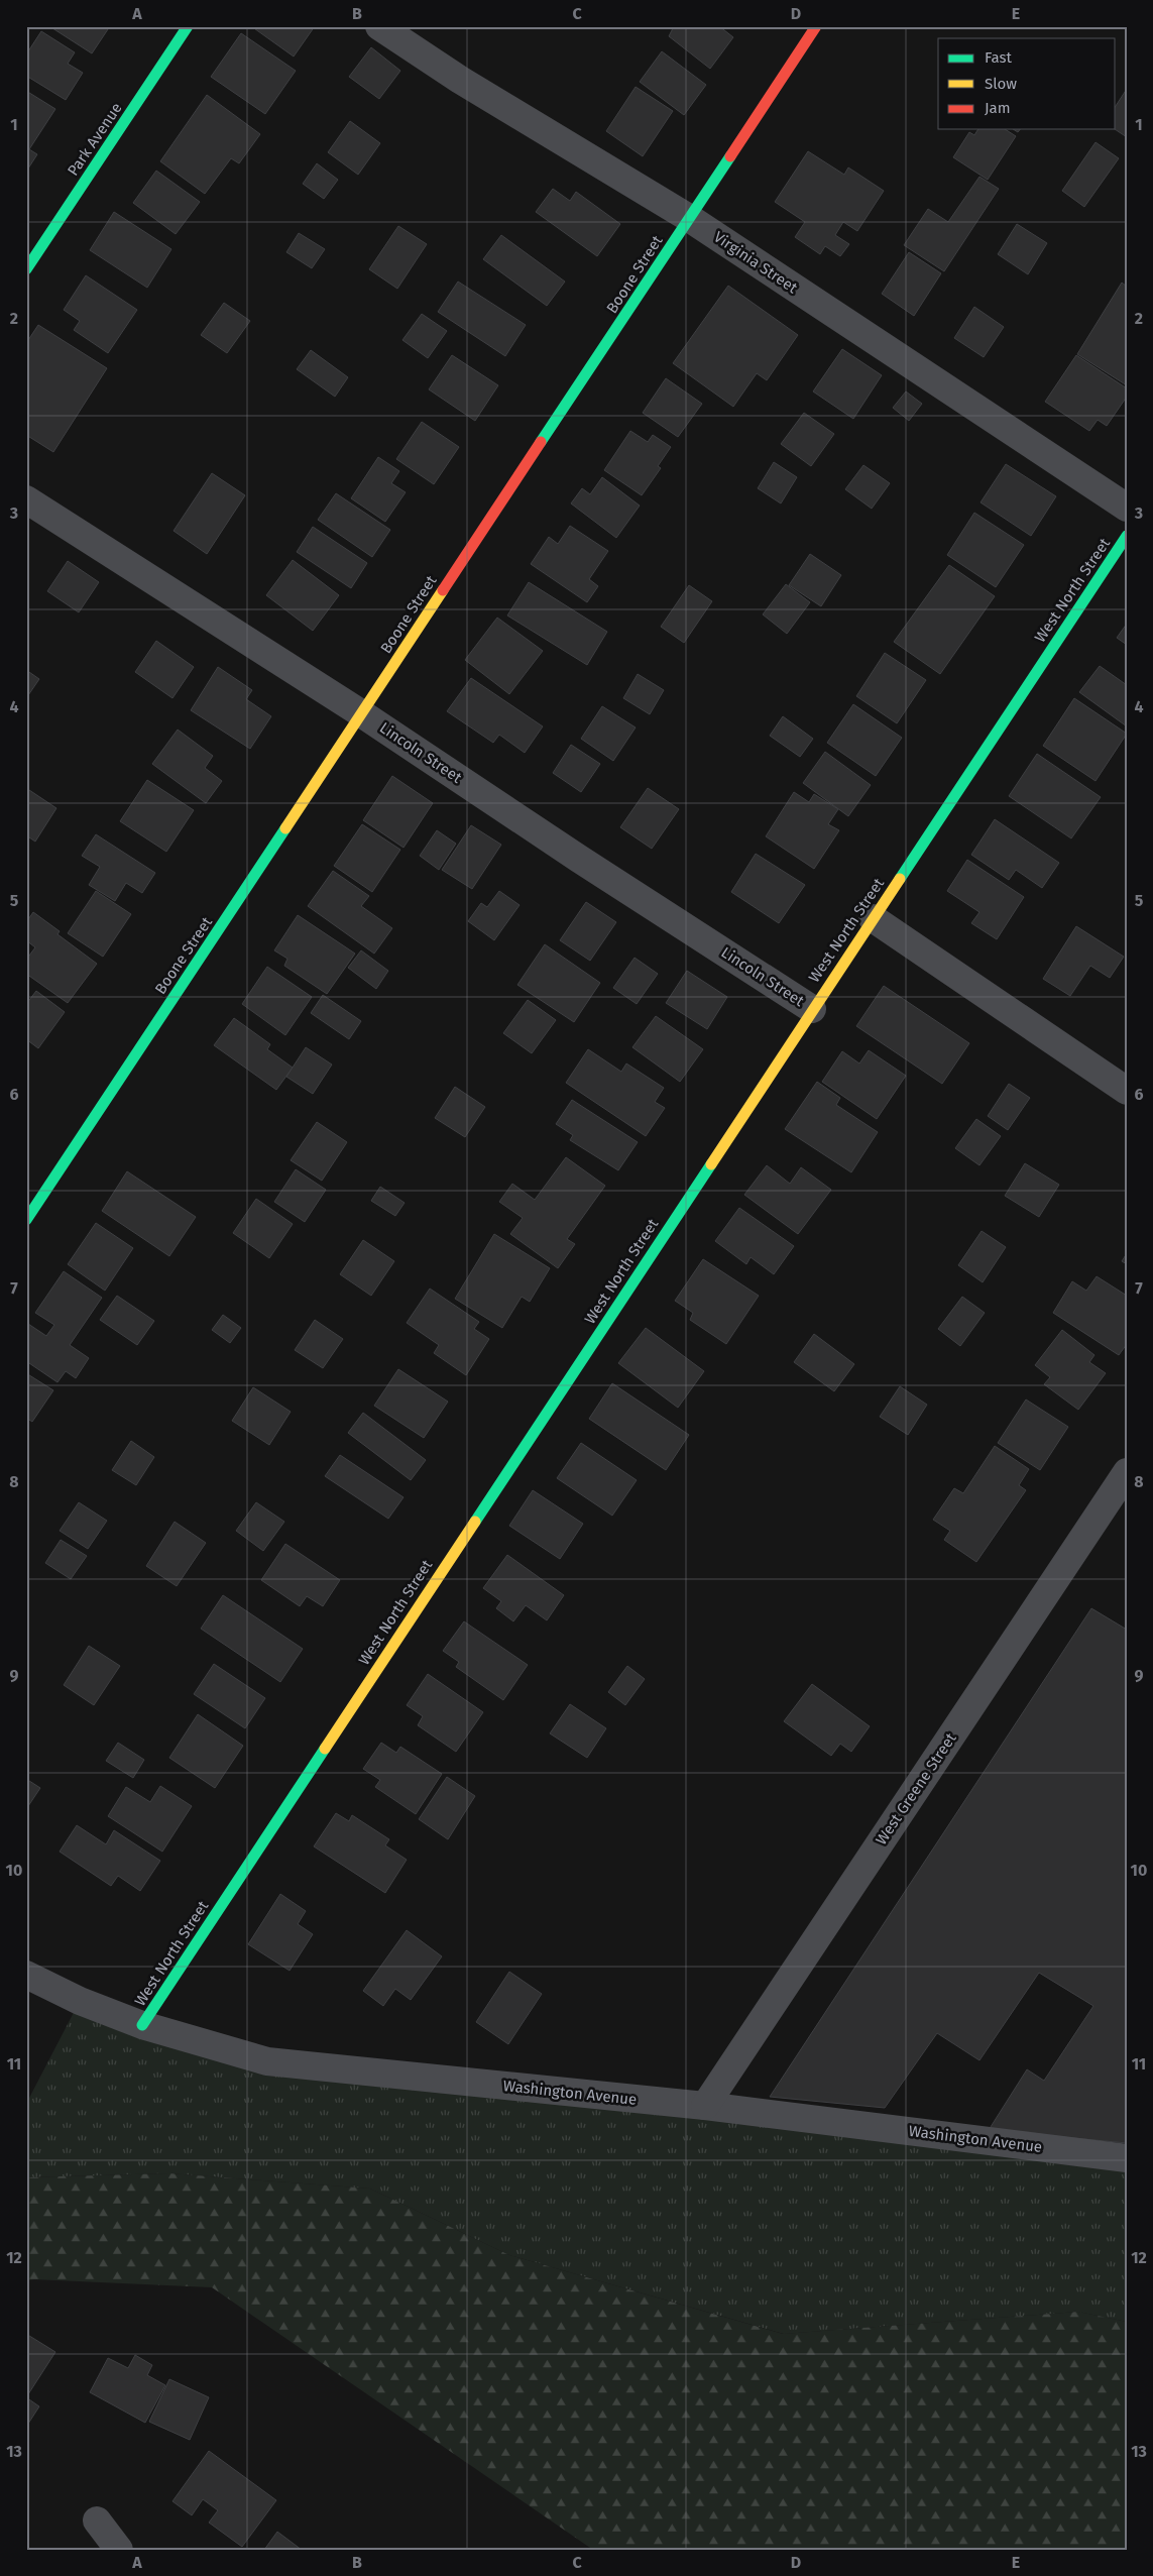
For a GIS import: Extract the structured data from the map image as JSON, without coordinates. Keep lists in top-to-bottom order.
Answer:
{
  "streets": {
    "street": [
      "Park Avenue",
      "Virginia Street",
      "Boone Street",
      "West North Street",
      "Lincoln Street",
      "West Greene Street",
      "Washington Avenue"
    ]
  },
  "crossings": [
    ["Virginia Street", "Boone Street"],
    ["Boone Street", "Lincoln Street"],
    ["West North Street", "Lincoln Street"],
    ["West North Street", "Washington Avenue"],
    ["West Greene Street", "Washington Avenue"]
  ],
  "legend": ["Fast", "Slow", "Jam"],
  "grid": {
    "columns": [
      "A",
      "B",
      "C",
      "D",
      "E"
    ],
    "rows": [
      "1",
      "2",
      "3",
      "4",
      "5",
      "6",
      "7",
      "8",
      "9",
      "10",
      "11",
      "12",
      "13"
    ]
  }
}
